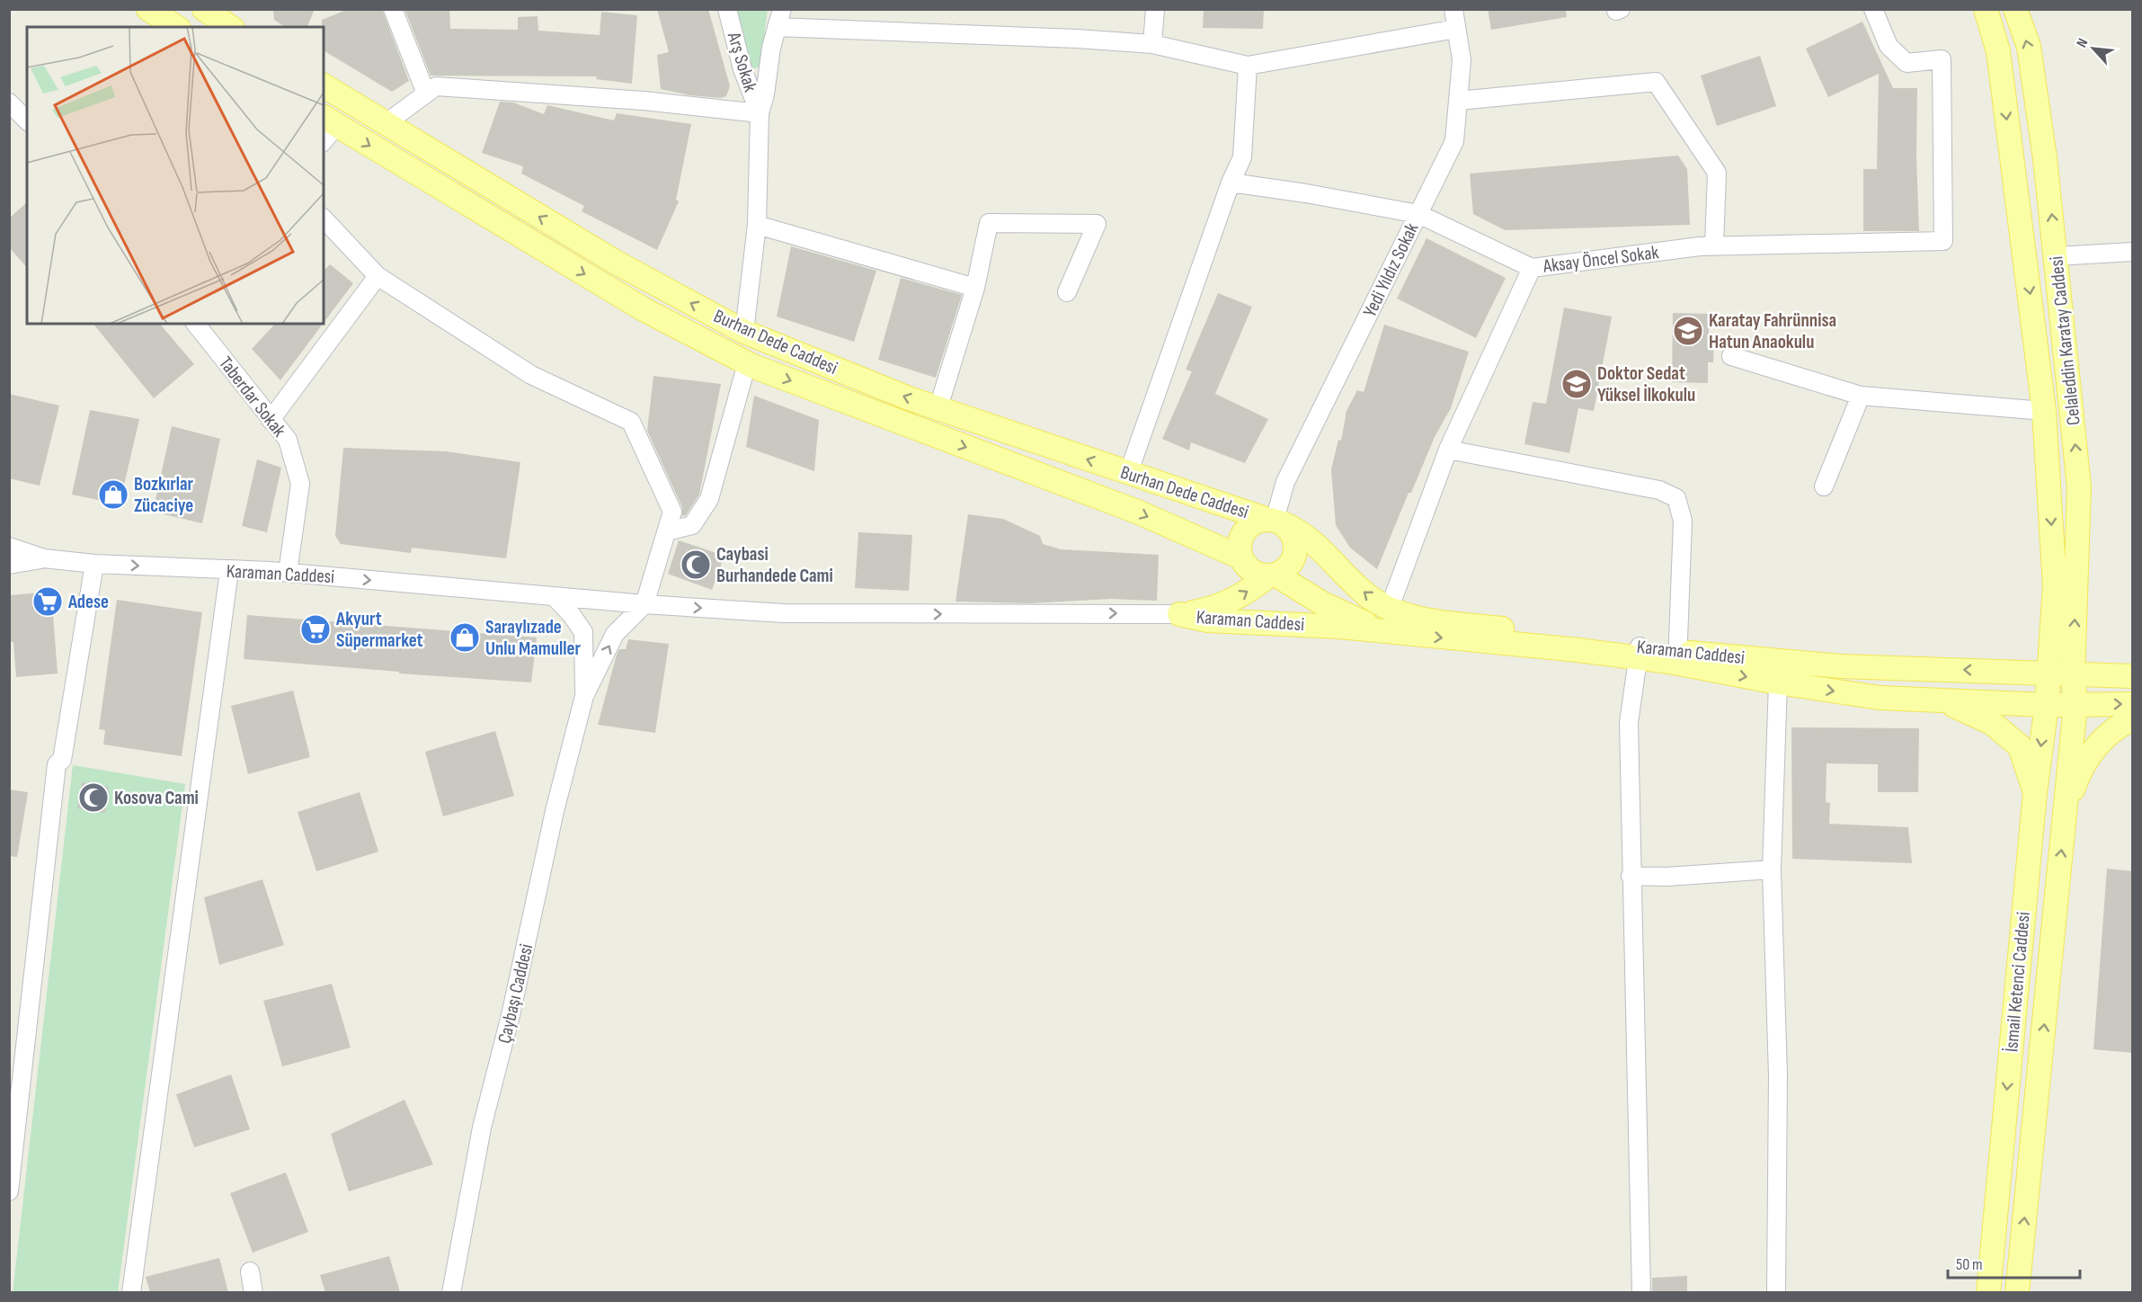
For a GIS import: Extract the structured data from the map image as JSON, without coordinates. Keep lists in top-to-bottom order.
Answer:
{
  "streets": {
    "main road": [
      "Celaleddin Karatay Caddesi",
      "Burhan Dede Caddesi",
      "Karaman Caddesi",
      "İsmail Ketenci Caddesi"
    ],
    "street": [
      "Arş Sokak",
      "Aksay Öncel Sokak",
      "Yedi Yıldız Sokak",
      "Taberdar Sokak",
      "Çaybaşı Caddesi"
    ]
  },
  "crossings": [
    ["Aksay Öncel Sokak", "Karaman Caddesi"],
    ["Yedi Yıldız Sokak", "Burhan Dede Caddesi"],
    ["Yedi Yıldız Sokak", "Karaman Caddesi"],
    ["Celaleddin Karatay Caddesi", "Karaman Caddesi"],
    ["Celaleddin Karatay Caddesi", "İsmail Ketenci Caddesi"],
    ["Burhan Dede Caddesi", "Karaman Caddesi"],
    ["Taberdar Sokak", "Karaman Caddesi"],
    ["Karaman Caddesi", "İsmail Ketenci Caddesi"]
  ],
  "places": {
    "school or university": ["Karatay Fahrünnisa Hatun Anaokulu", "Doktor Sedat Yüksel İlkokulu"],
    "shop": ["Bozkırlar Zücaciye", "Saraylızade Unlu Mamuller"],
    "mosque": ["Caybasi Burhandede Cami", "Kosova Cami"],
    "supermarket": ["Adese", "Akyurt Süpermarket"]
  },
  "scale_bar": "50 m",
  "north": "top left"
}
